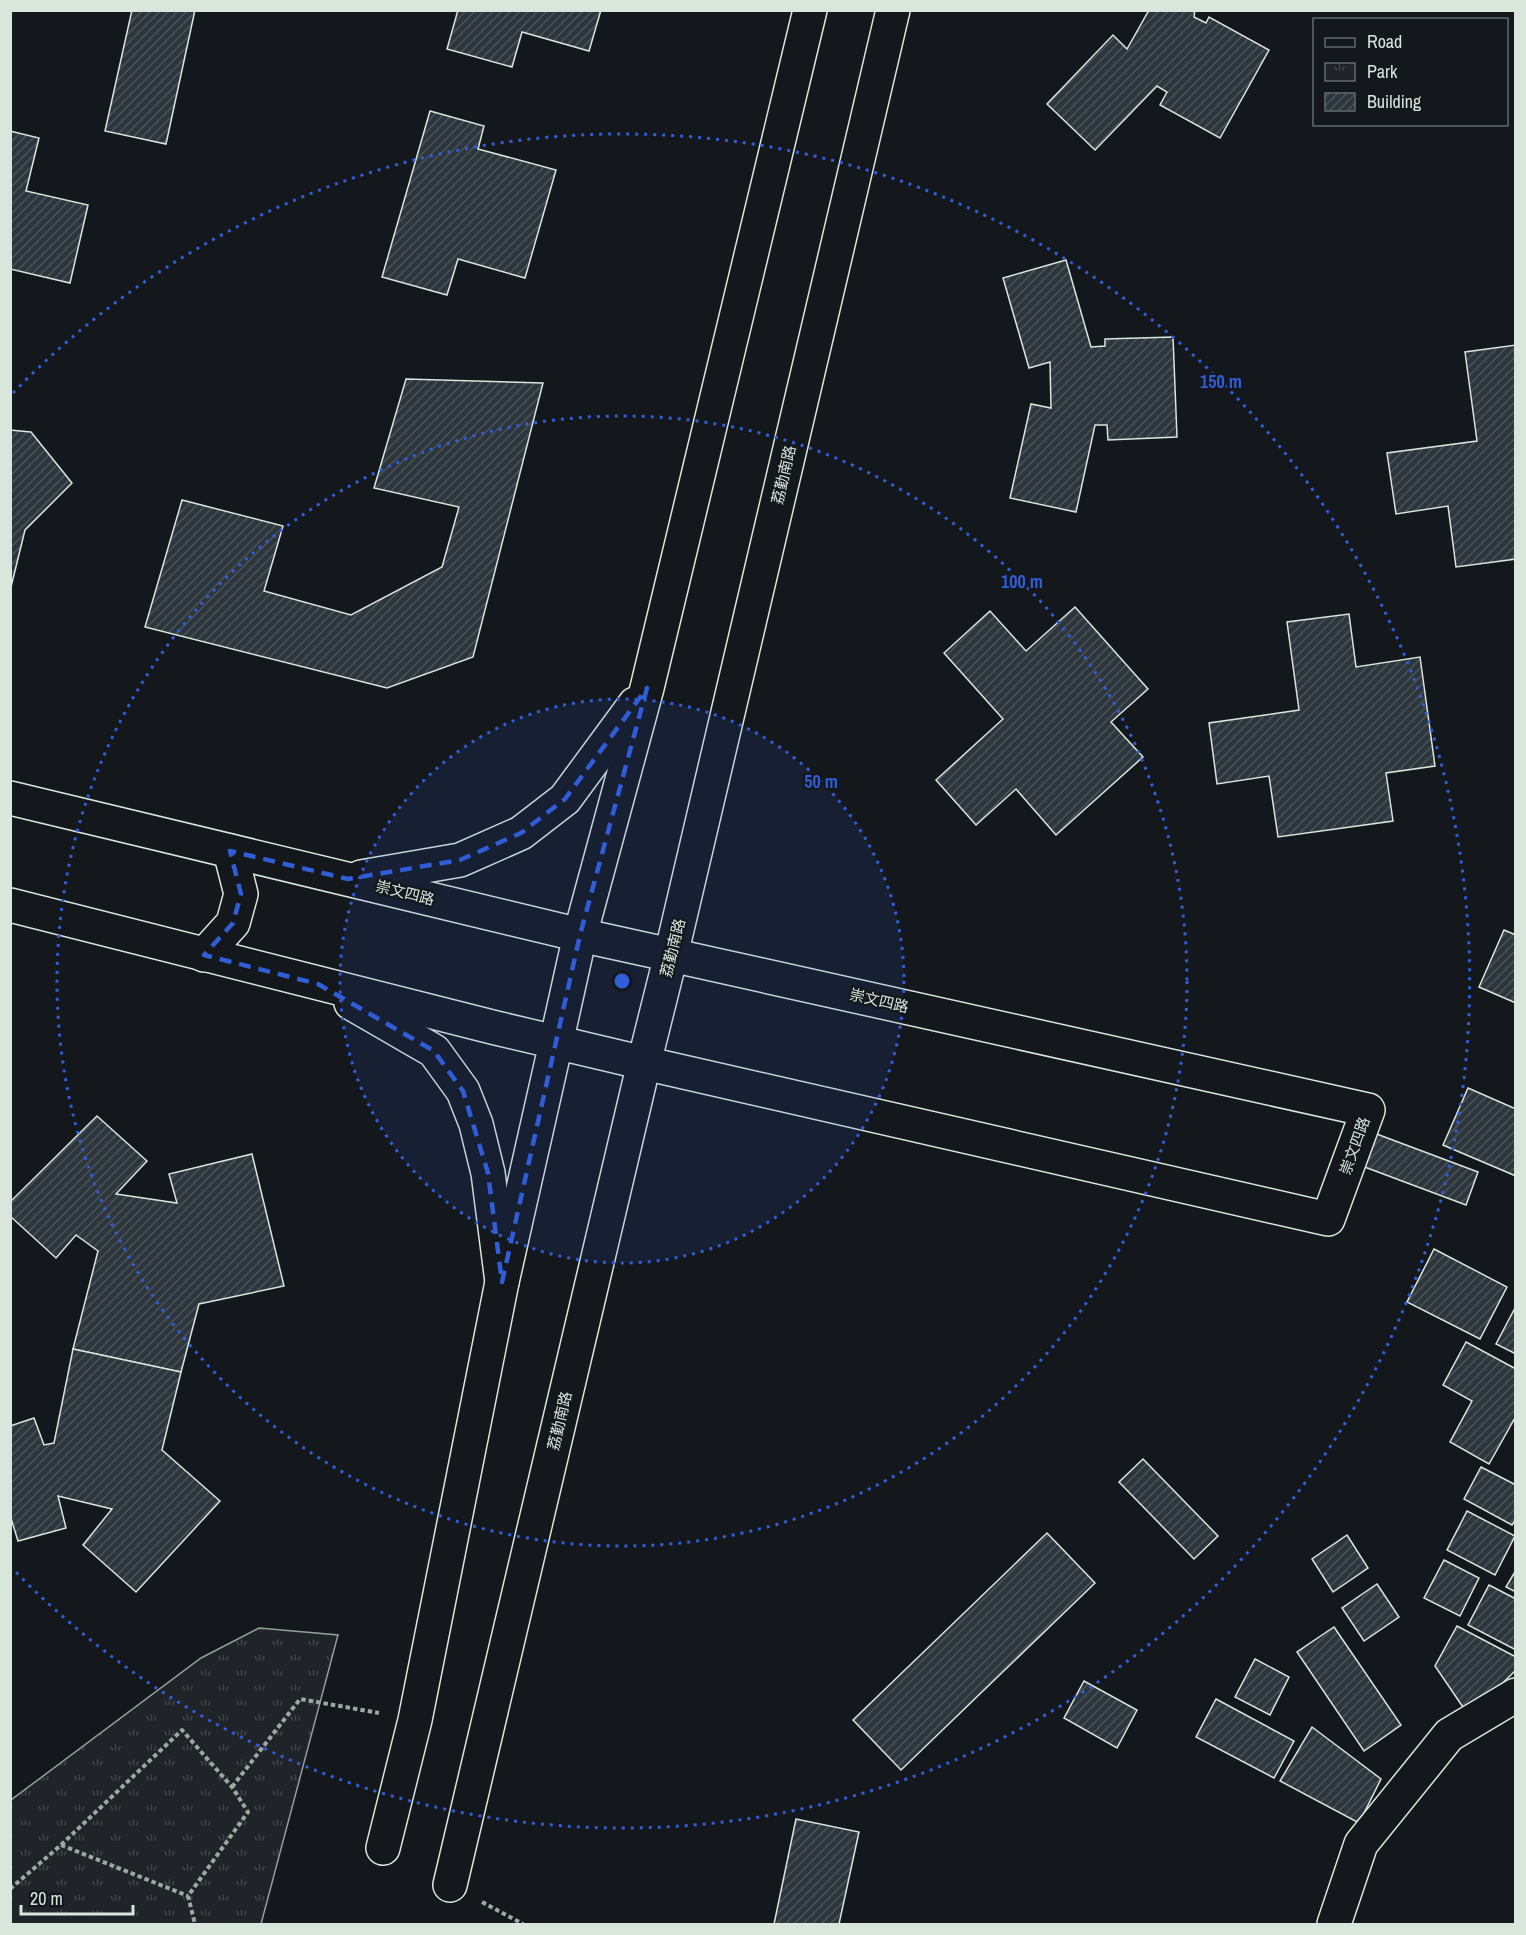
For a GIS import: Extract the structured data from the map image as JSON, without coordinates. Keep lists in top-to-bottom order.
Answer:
{
  "streets": {
    "main road": ["荔勤南路", "崇文四路"]
  },
  "crossings": [
    ["荔勤南路", "崇文四路"]
  ],
  "legend": ["Road", "Park", "Building"],
  "scale_bar": "20 m",
  "rings": ["150 m", "100 m", "50 m"]
}
